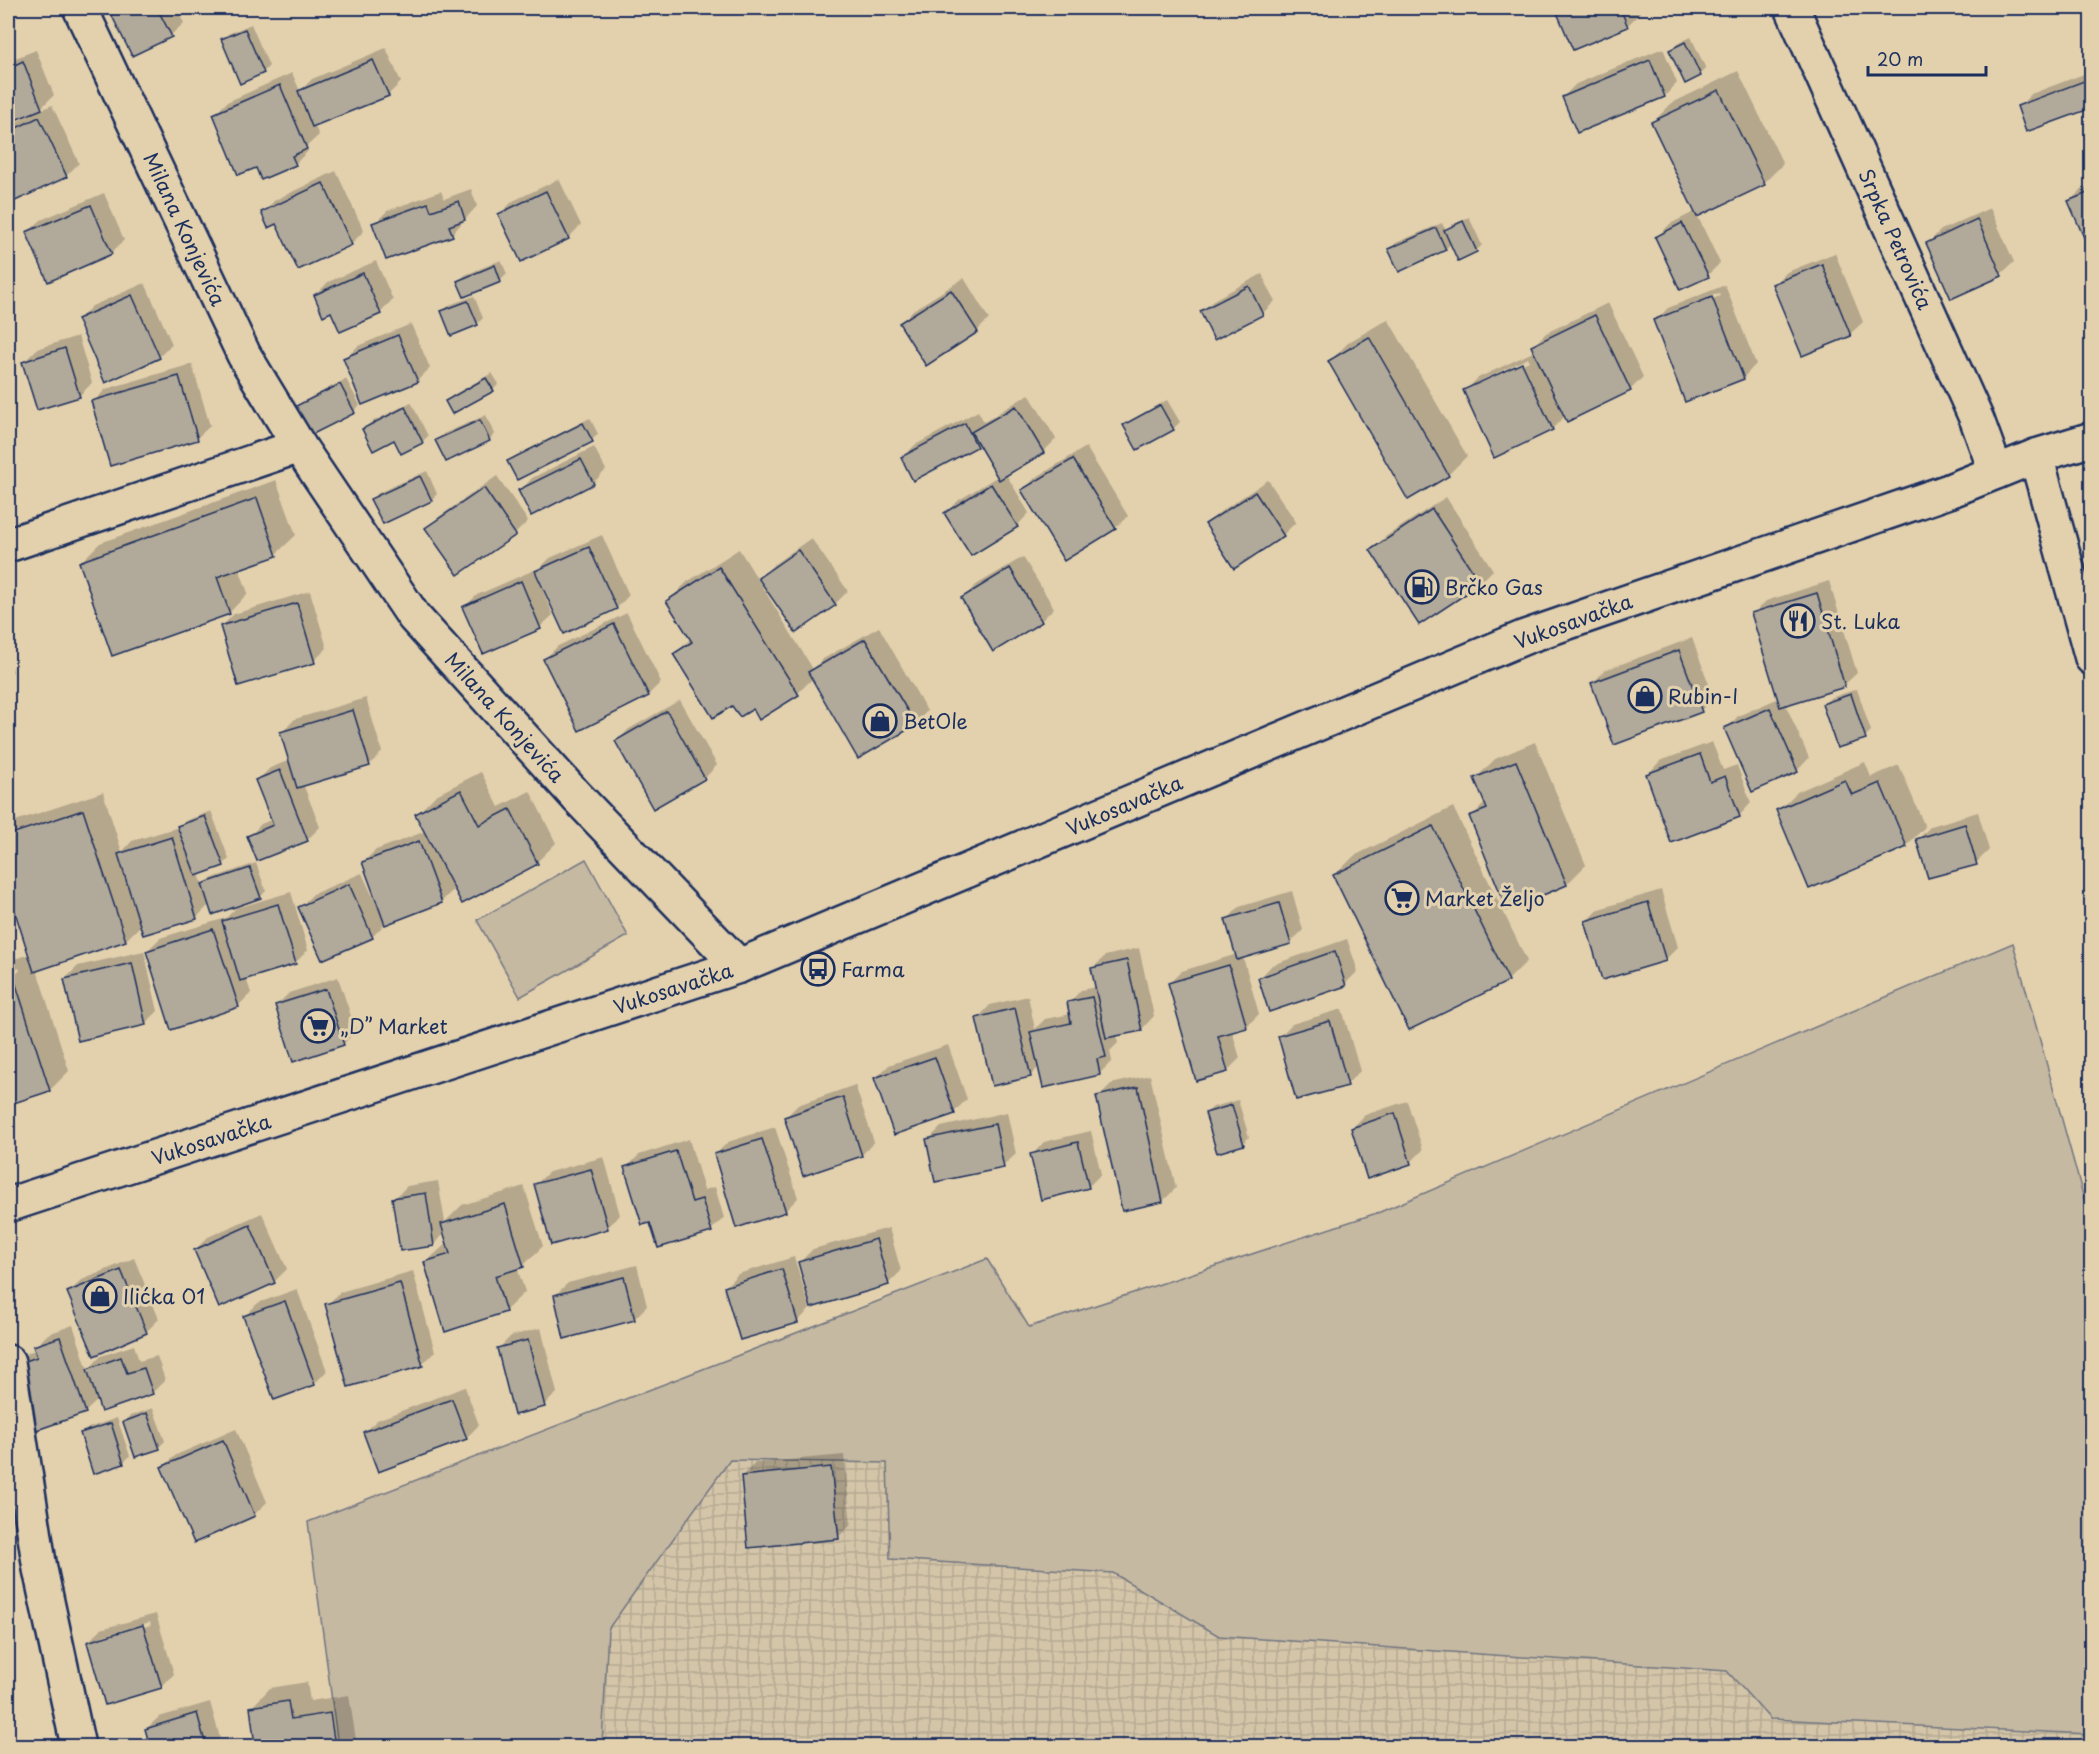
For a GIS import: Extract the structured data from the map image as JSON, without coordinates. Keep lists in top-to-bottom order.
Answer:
{
  "streets": {
    "street": ["Milana Konjevića", "Srpka Petrovića", "Vukosavačka"]
  },
  "crossings": [
    ["Milana Konjevića", "Vukosavačka"],
    ["Srpka Petrovića", "Vukosavačka"]
  ],
  "places": {
    "fuel station": ["Brčko Gas"],
    "restaurant": ["St. Luka"],
    "shop": ["Rubin-I", "BetOle", "Ilićka 01"],
    "supermarket": ["Market Željo", "„D” Market"],
    "bus stop": ["Farma"]
  },
  "scale_bar": "20 m"
}
